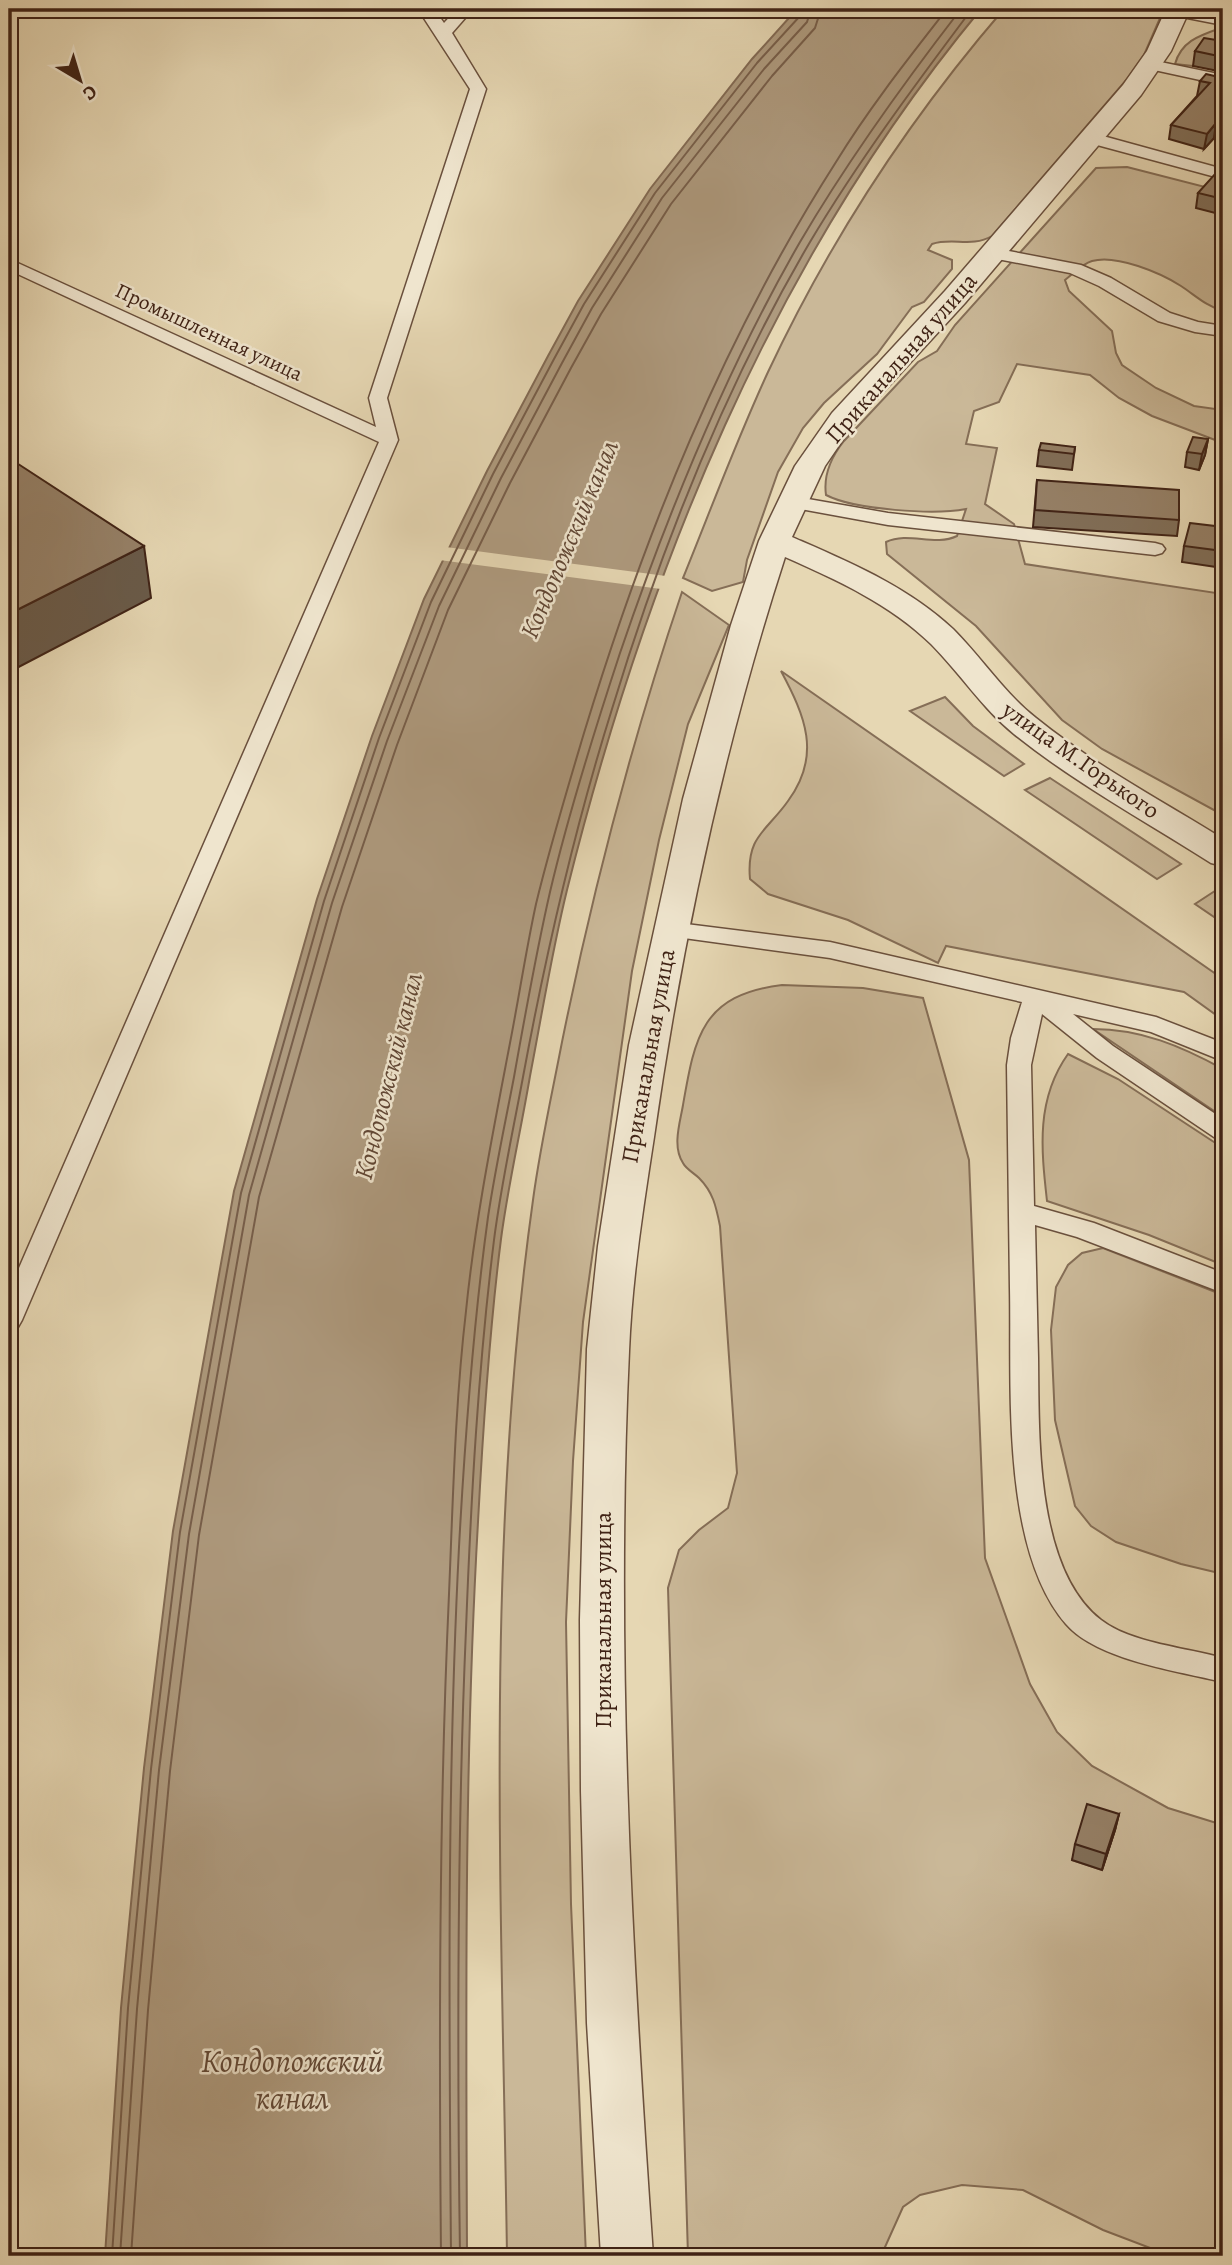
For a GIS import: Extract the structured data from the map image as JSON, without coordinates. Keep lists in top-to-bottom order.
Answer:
{
  "streets": {
    "street": ["Приканальная улица", "улица М.Горького"],
    "lane": ["Промышленная улица"]
  },
  "crossings": [
    ["Приканальная улица", "улица М.Горького"]
  ],
  "water": ["Кондопожский канал"],
  "north": "bottom right"
}
